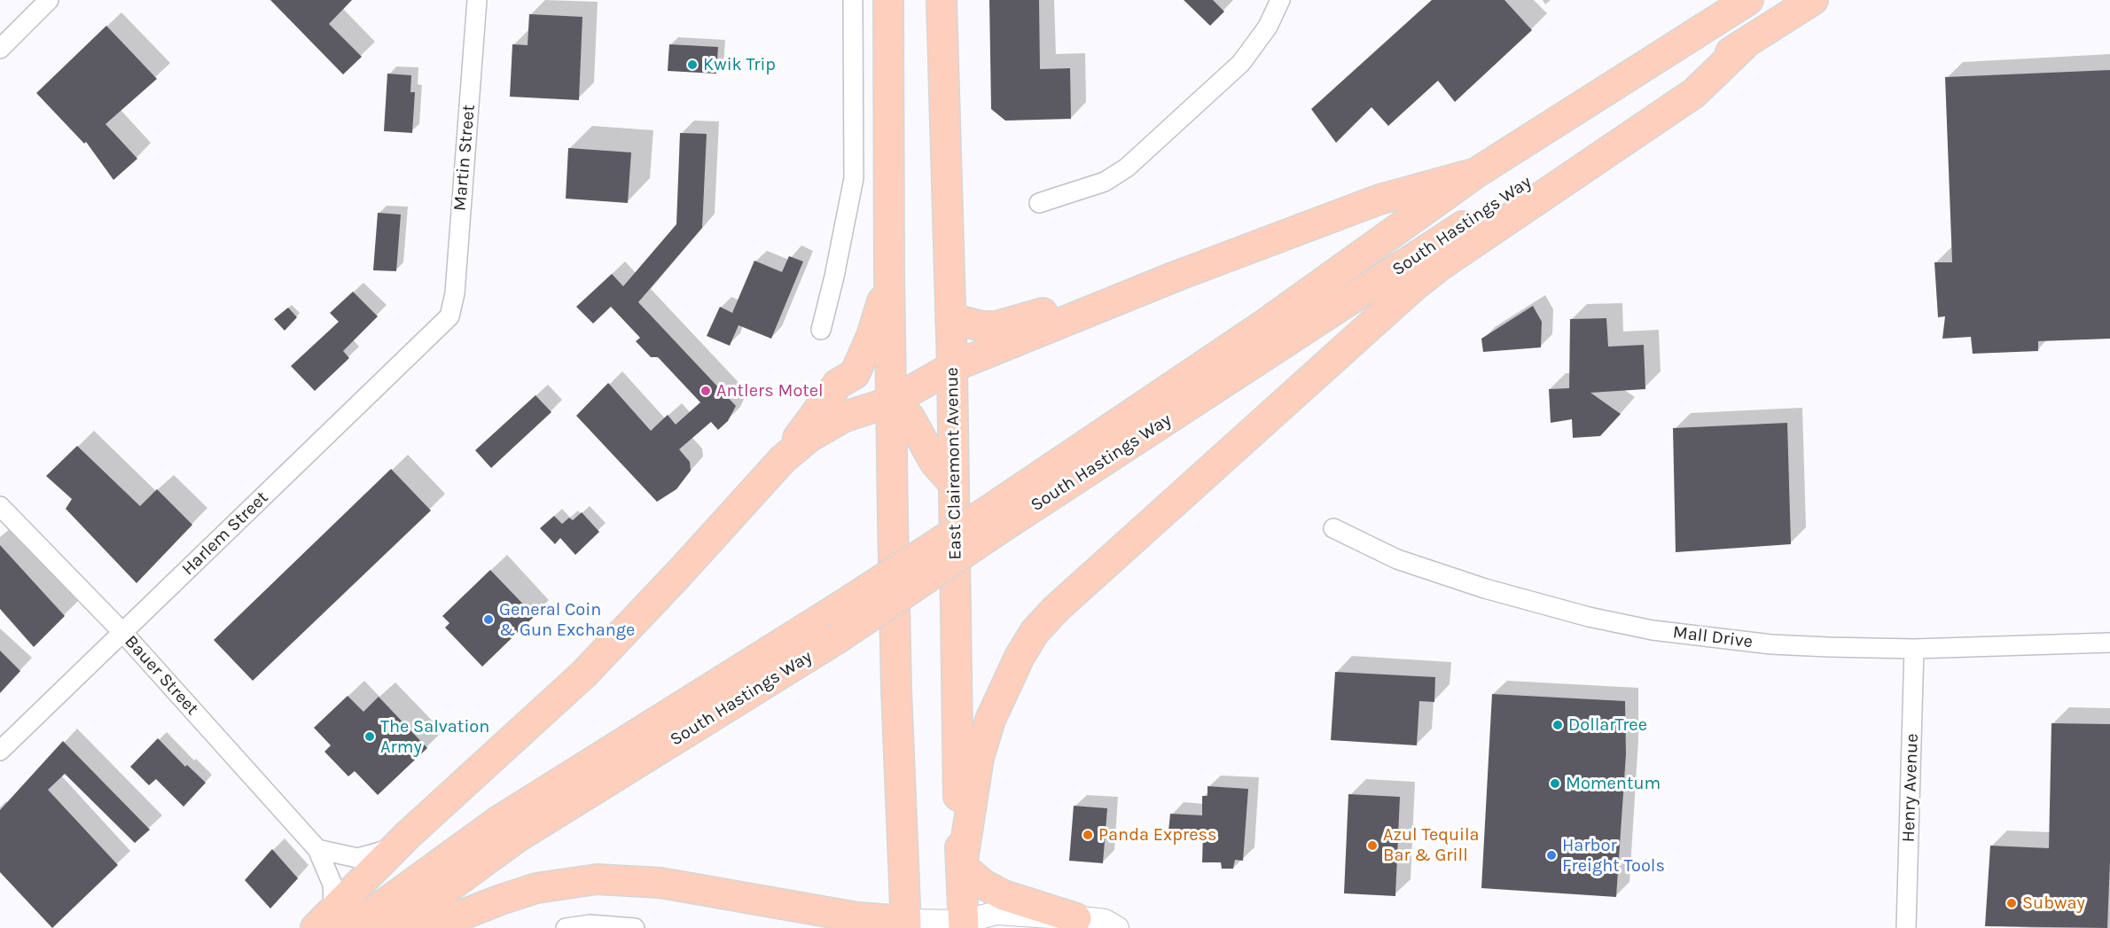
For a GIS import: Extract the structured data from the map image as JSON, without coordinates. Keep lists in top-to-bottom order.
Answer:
{
  "streets": {
    "main road": ["South Hastings Way", "East Clairemont Avenue"],
    "street": [
      "Martin Street",
      "Harlem Street",
      "Mall Drive",
      "Bauer Street",
      "Henry Avenue"
    ]
  },
  "crossings": [
    ["Martin Street", "Harlem Street"],
    ["South Hastings Way", "Bauer Street"],
    ["Harlem Street", "Bauer Street"],
    ["Mall Drive", "Henry Avenue"]
  ],
  "places": [
    "Kwik Trip",
    "Antlers Motel",
    "General Coin & Gun Exchange",
    "DollarTree",
    "The Salvation Army",
    "Momentum",
    "Panda Express",
    "Azul Tequila Bar & Grill",
    "Harbor Freight Tools",
    "Subway"
  ]
}
